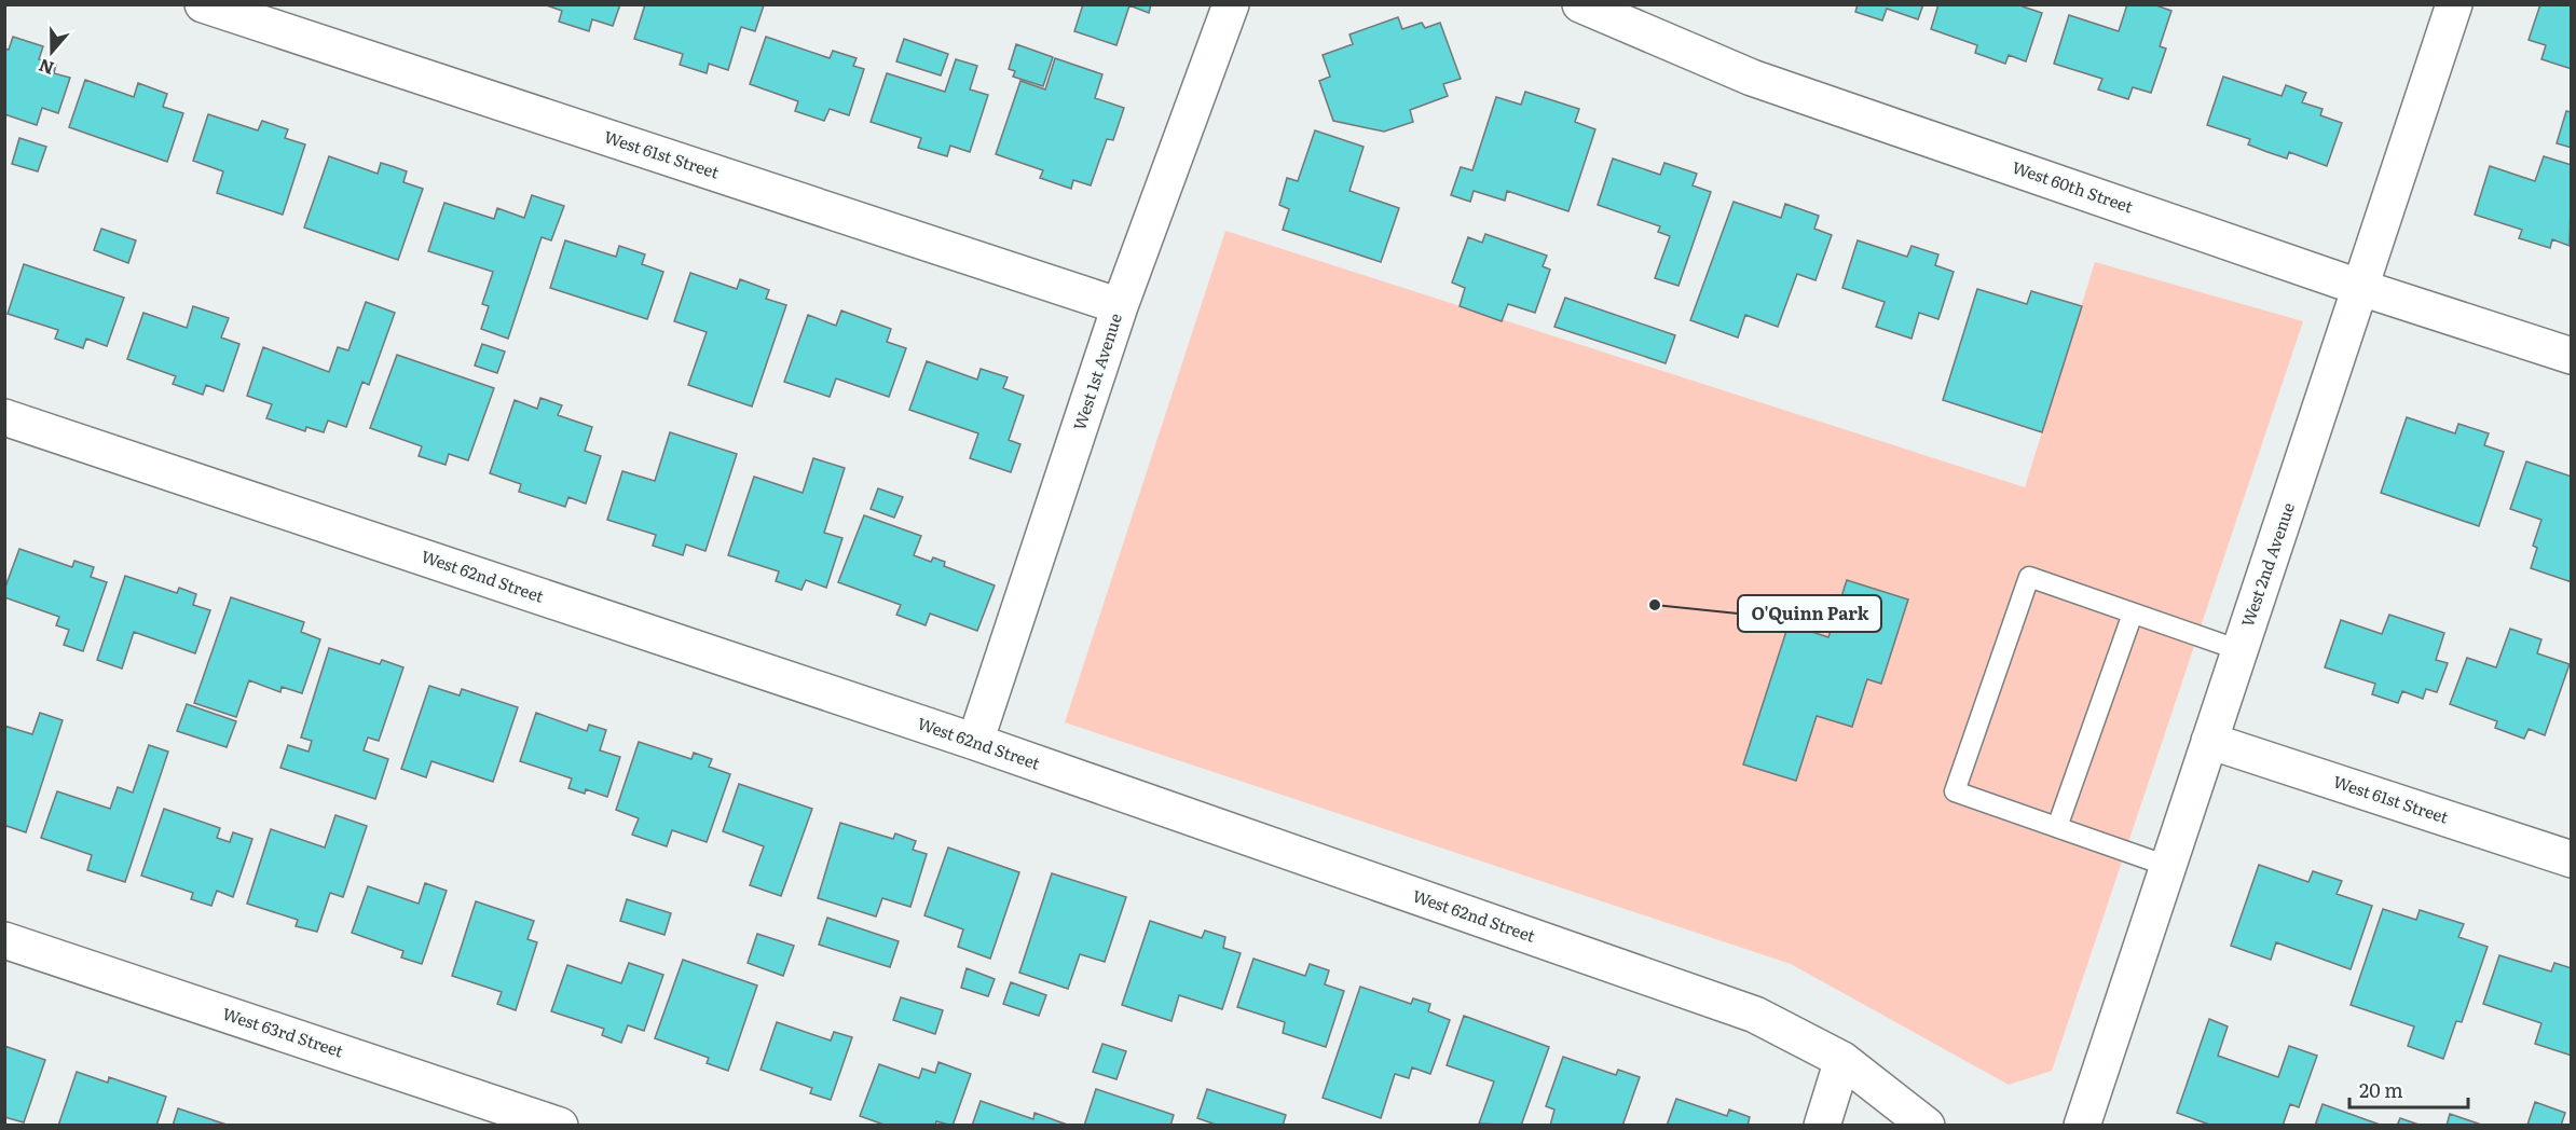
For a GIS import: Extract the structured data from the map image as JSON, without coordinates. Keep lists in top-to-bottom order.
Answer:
{
  "streets": {
    "street": [
      "West 61st Street",
      "West 60th Street",
      "West 1st Avenue",
      "West 2nd Avenue",
      "West 62nd Street",
      "West 63rd Street"
    ]
  },
  "crossings": [
    ["West 61st Street", "West 1st Avenue"],
    ["West 61st Street", "West 2nd Avenue"],
    ["West 60th Street", "West 2nd Avenue"],
    ["West 1st Avenue", "West 62nd Street"]
  ],
  "places": ["O'Quinn Park"],
  "scale_bar": "20 m",
  "north": "bottom"
}
